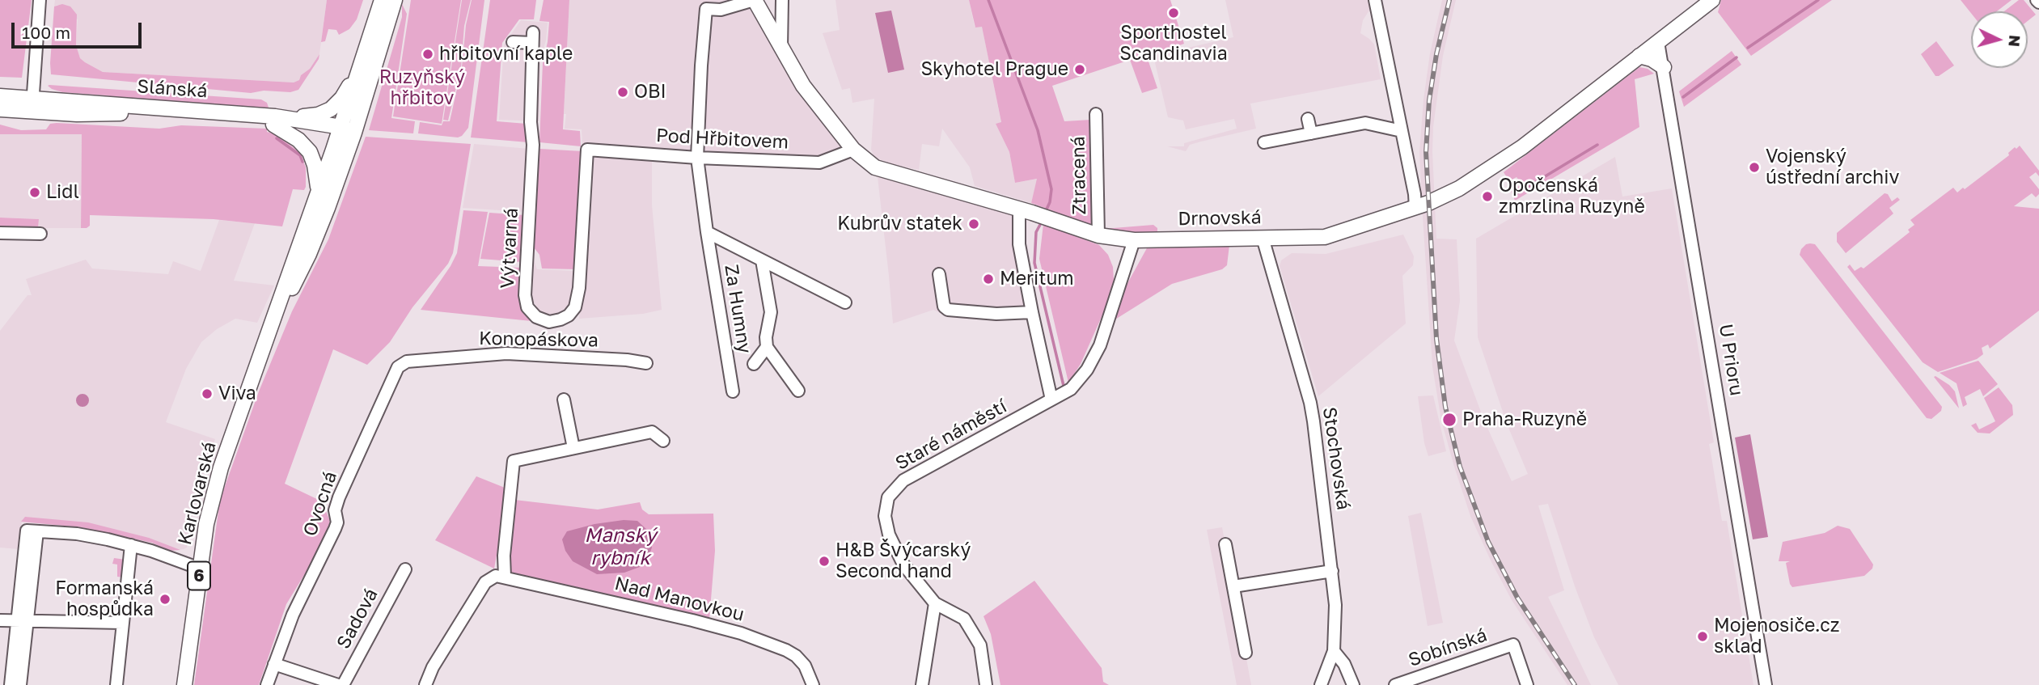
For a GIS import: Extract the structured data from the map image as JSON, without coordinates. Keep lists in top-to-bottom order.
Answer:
{
  "streets": {
    "main road": [
      "Slánská",
      "Drnovská",
      "Karlovarská",
      "6"
    ],
    "street": [
      "Pod Hřbitovem",
      "Ztracená",
      "Výtvarná",
      "Za Humny",
      "Konopáskova",
      "U Prioru",
      "Staré náměstí",
      "Stochovská",
      "Ovocná",
      "Nad Manovkou",
      "Sadová",
      "Sobínská"
    ]
  },
  "crossings": [
    ["Slánská", "Karlovarská"],
    ["Pod Hřbitovem", "Drnovská"],
    ["Pod Hřbitovem", "Výtvarná"],
    ["Pod Hřbitovem", "Za Humny"],
    ["Ztracená", "Drnovská"],
    ["Drnovská", "Za Humny"],
    ["Drnovská", "U Prioru"],
    ["Drnovská", "Staré náměstí"],
    ["Drnovská", "Stochovská"],
    ["Konopáskova", "Ovocná"]
  ],
  "water": ["Manský rybník"],
  "parks": ["Ruzyňský hřbitov"],
  "places": [
    "Sporthostel Scandinavia",
    "hřbitovní kaple",
    "Skyhotel Prague",
    "OBI",
    "Vojenský ústřední archiv",
    "Lidl",
    "Opočenská zmrzlina Ruzyně",
    "Kubrův statek",
    "Meritum",
    "Viva",
    "Praha-Ruzyně",
    "H&B Švýcarský Second hand",
    "Formanská hospůdka",
    "Mojenosiče.cz sklad"
  ],
  "scale_bar": "100 m",
  "north": "right"
}
